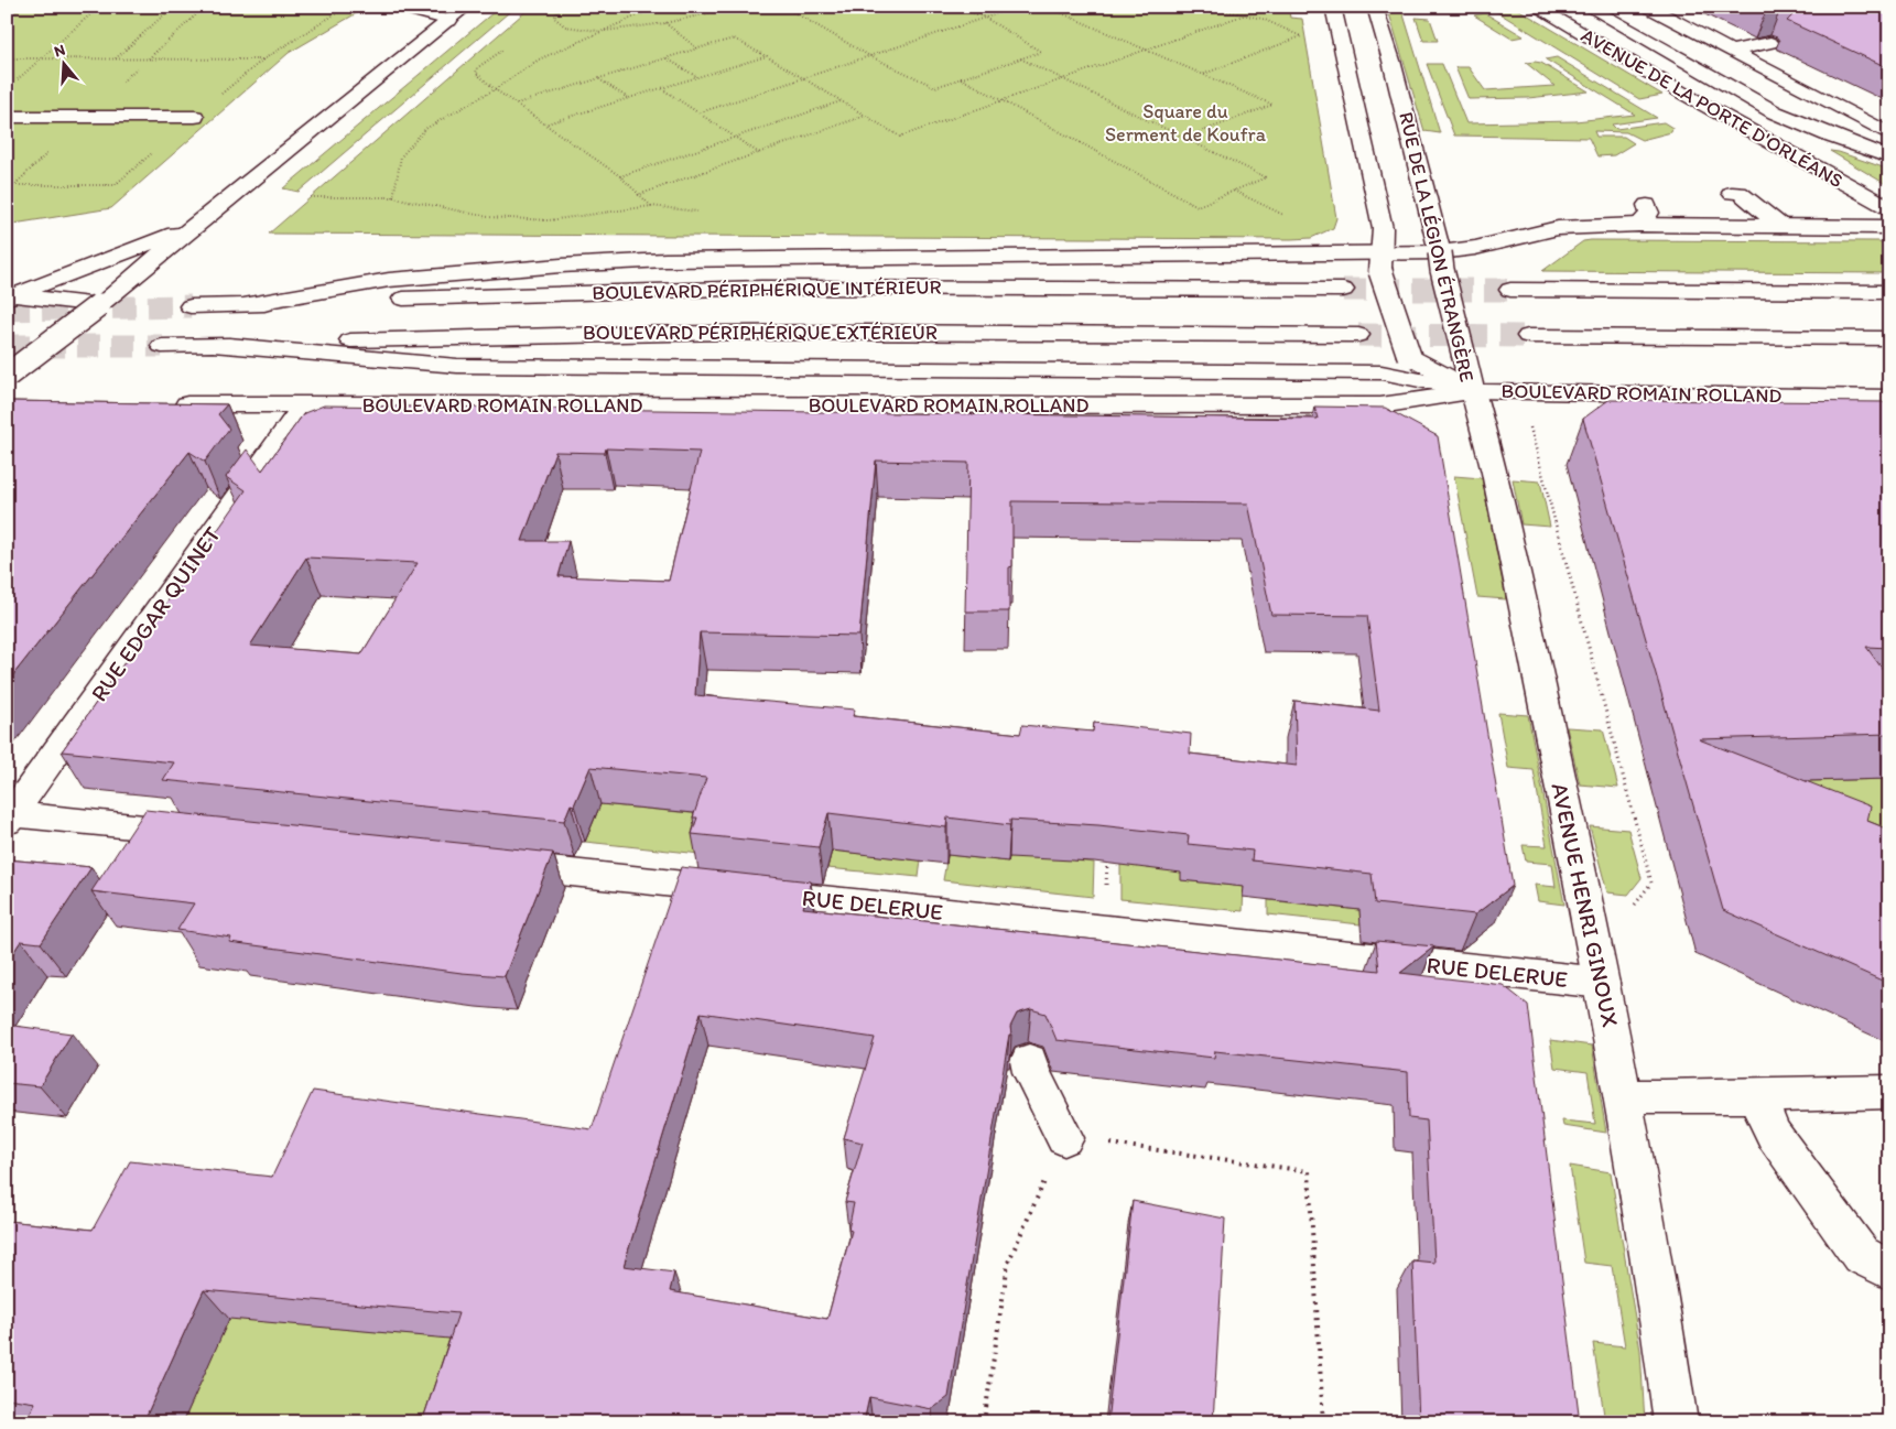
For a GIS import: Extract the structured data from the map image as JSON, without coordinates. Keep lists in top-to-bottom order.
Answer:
{
  "streets": {
    "main road": [
      "AVENUE DE LA PORTE D'ORLÉANS",
      "RUE DE LA LÉGION ÉTRANGÈRE",
      "BOULEVARD PÉRIPHÉRIQUE INTÉRIEUR",
      "BOULEVARD PÉRIPHÉRIQUE EXTÉRIEUR",
      "BOULEVARD ROMAIN ROLLAND",
      "RUE EDGAR QUINET",
      "RUE DELERUE",
      "AVENUE HENRI GINOUX"
    ]
  },
  "crossings": [
    ["RUE DE LA LÉGION ÉTRANGÈRE", "BOULEVARD ROMAIN ROLLAND"],
    ["RUE DE LA LÉGION ÉTRANGÈRE", "AVENUE HENRI GINOUX"],
    ["BOULEVARD ROMAIN ROLLAND", "RUE EDGAR QUINET"],
    ["BOULEVARD ROMAIN ROLLAND", "AVENUE HENRI GINOUX"],
    ["RUE DELERUE", "AVENUE HENRI GINOUX"]
  ],
  "parks": ["Square du Serment de Koufra"],
  "north": "top"
}
